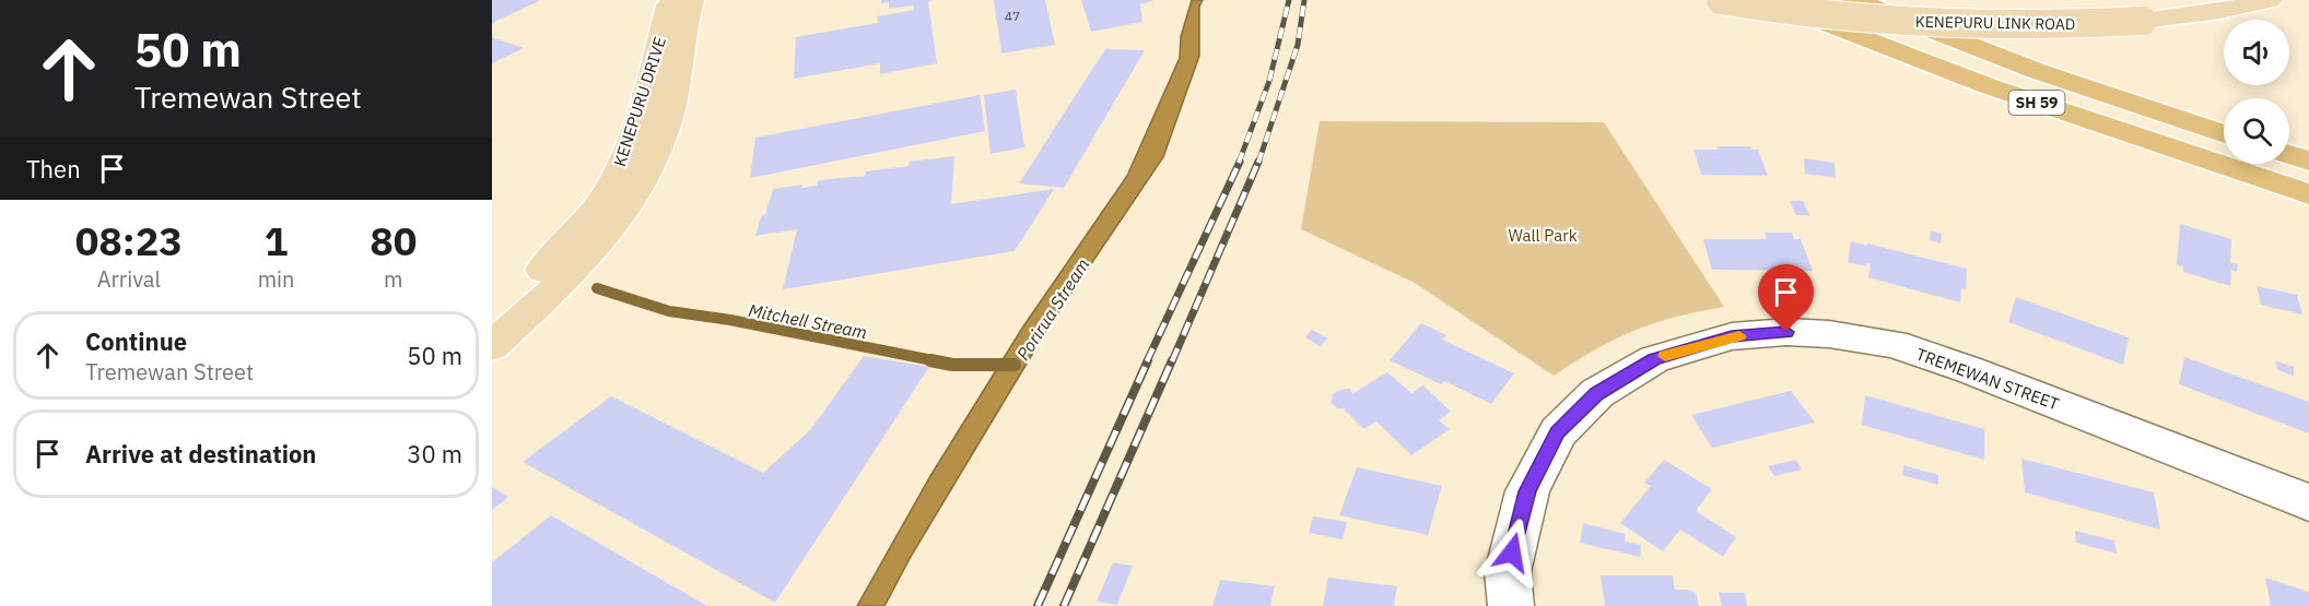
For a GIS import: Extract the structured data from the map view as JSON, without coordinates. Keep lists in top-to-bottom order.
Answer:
{
  "streets": {
    "highway": ["SH 59"],
    "main road": ["KENEPURU LINK ROAD", "KENEPURU DRIVE"],
    "street": ["TREMEWAN STREET"]
  },
  "water": ["Porirua Stream", "Mitchell Stream"],
  "parks": ["Wall Park"],
  "house_numbers": ["47"],
  "page": {
    "turn": ["50 m", "Tremewan Street"],
    "then": "Then",
    "eta": [
      "08:23",
      "Arrival",
      "1",
      "min",
      "80",
      "m"
    ],
    "list": [
      {
        "name": "Continue",
        "note": "Tremewan Street",
        "value": "50 m"
      },
      {
        "name": "Arrive at destination",
        "value": "30 m"
      }
    ]
  }
}
